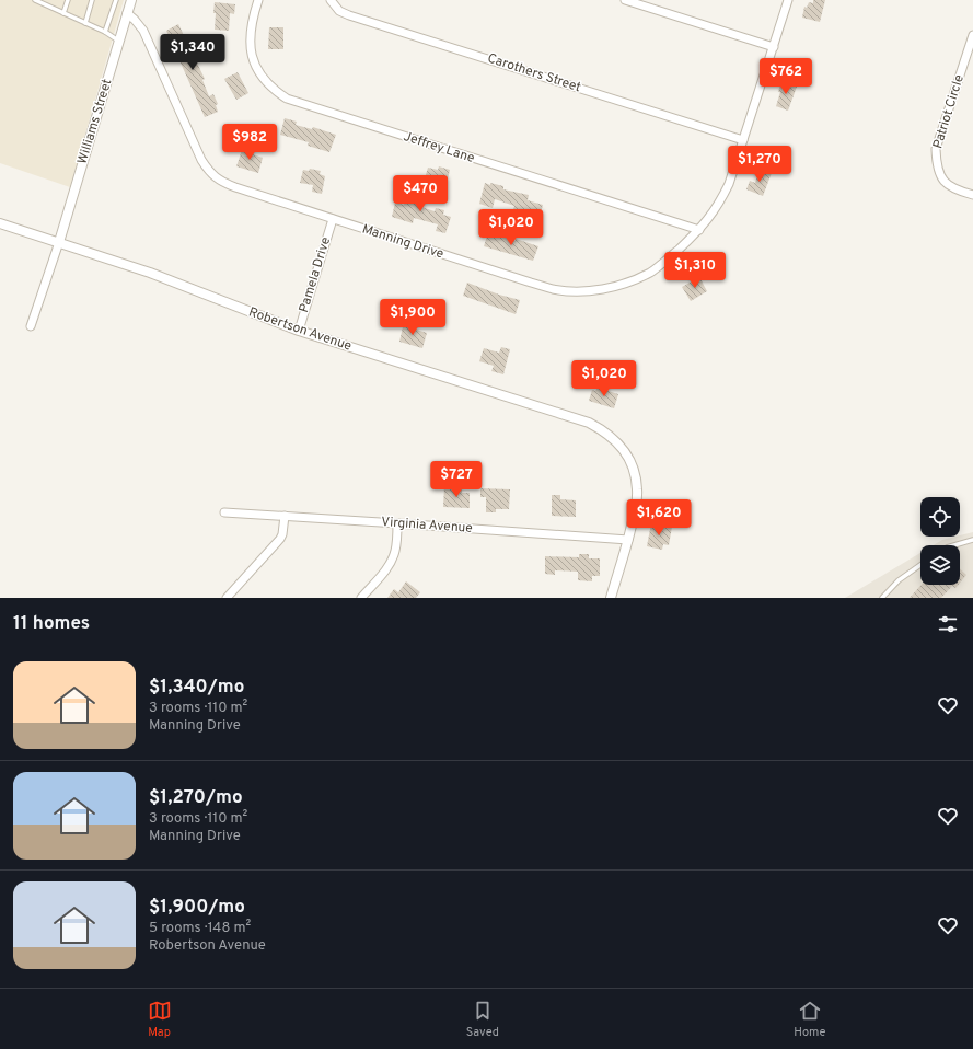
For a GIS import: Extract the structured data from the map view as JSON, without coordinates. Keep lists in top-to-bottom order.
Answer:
{
  "streets": {
    "street": [
      "Carothers Street",
      "Patriot Circle",
      "Williams Street",
      "Jeffrey Lane",
      "Manning Drive",
      "Pamela Drive",
      "Robertson Avenue",
      "Virginia Avenue"
    ]
  },
  "crossings": [
    ["Carothers Street", "Manning Drive"],
    ["Williams Street", "Manning Drive"],
    ["Williams Street", "Robertson Avenue"],
    ["Jeffrey Lane", "Manning Drive"],
    ["Manning Drive", "Pamela Drive"],
    ["Pamela Drive", "Robertson Avenue"],
    ["Robertson Avenue", "Virginia Avenue"]
  ],
  "page": {
    "price": [
      "$1,340",
      "$762",
      "$982",
      "$1,270",
      "$470",
      "$1,020",
      "$1,310",
      "$1,900",
      "$1,020",
      "$727",
      "$1,620"
    ],
    "heading": "11 homes",
    "list": [
      {
        "name": "$1,340/mo",
        "note": "3 rooms · 110 m² · Manning Drive"
      },
      {
        "name": "$1,270/mo",
        "note": "3 rooms · 110 m² · Manning Drive"
      },
      {
        "name": "$1,900/mo",
        "note": "5 rooms · 148 m² · Robertson Avenue"
      }
    ],
    "tabs": ["Map", "Saved", "Home"]
  }
}
